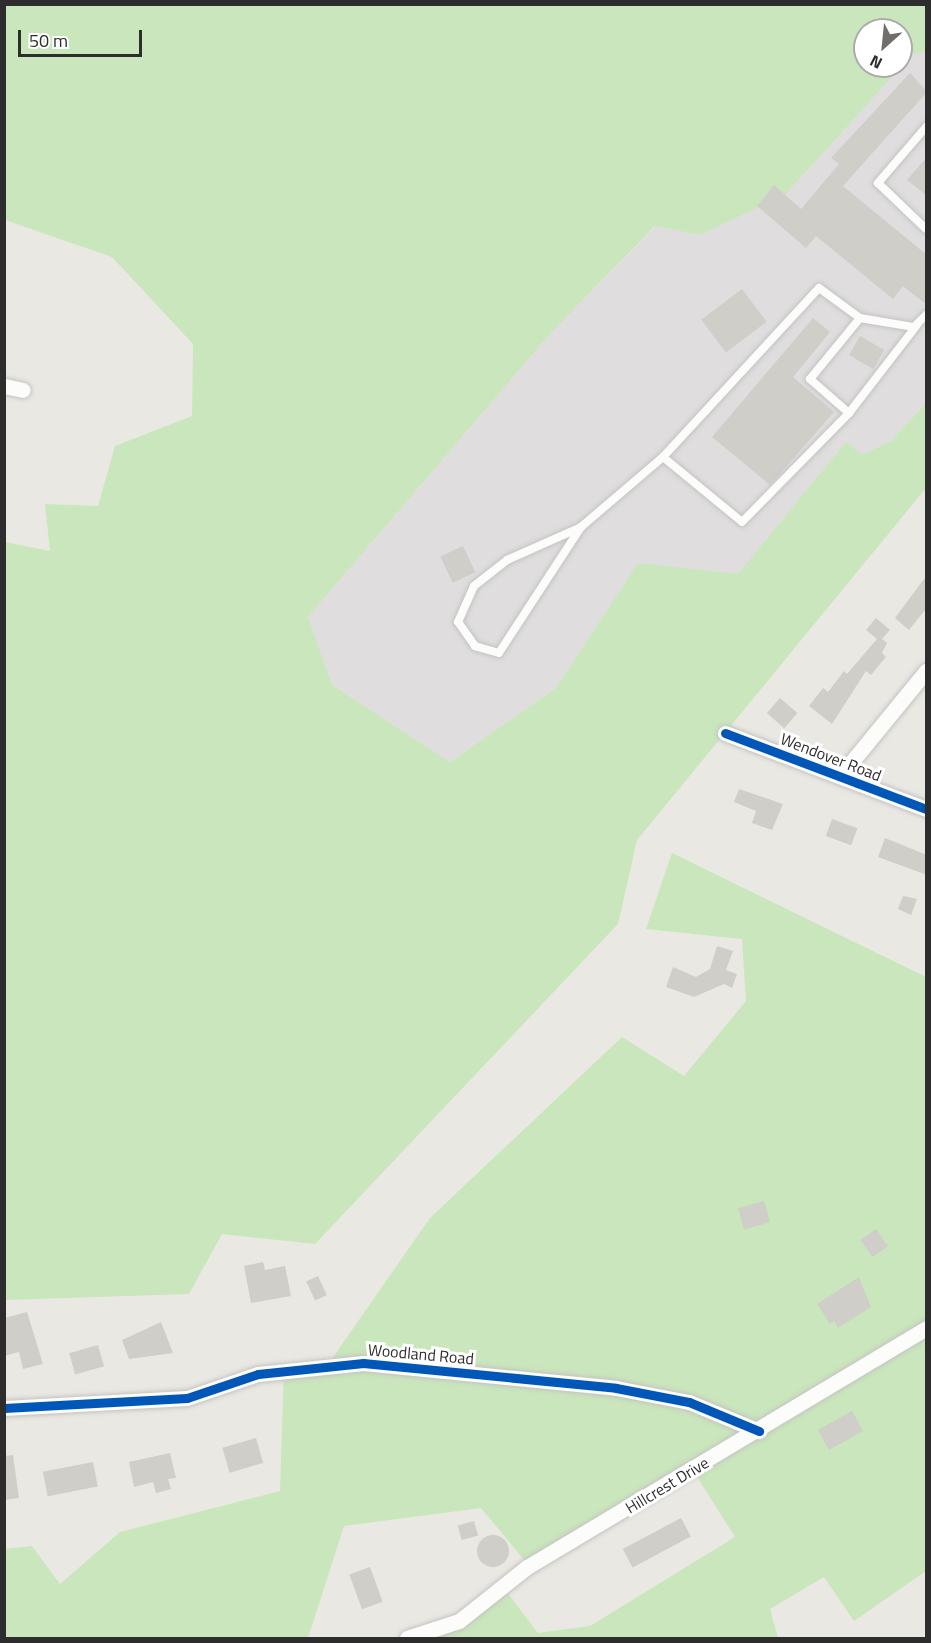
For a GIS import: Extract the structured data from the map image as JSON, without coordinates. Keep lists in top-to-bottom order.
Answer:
{
  "streets": {
    "street": ["Wendover Road", "Woodland Road", "Hillcrest Drive"]
  },
  "crossings": [
    ["Woodland Road", "Hillcrest Drive"]
  ],
  "scale_bar": "50 m",
  "north": "bottom left"
}
